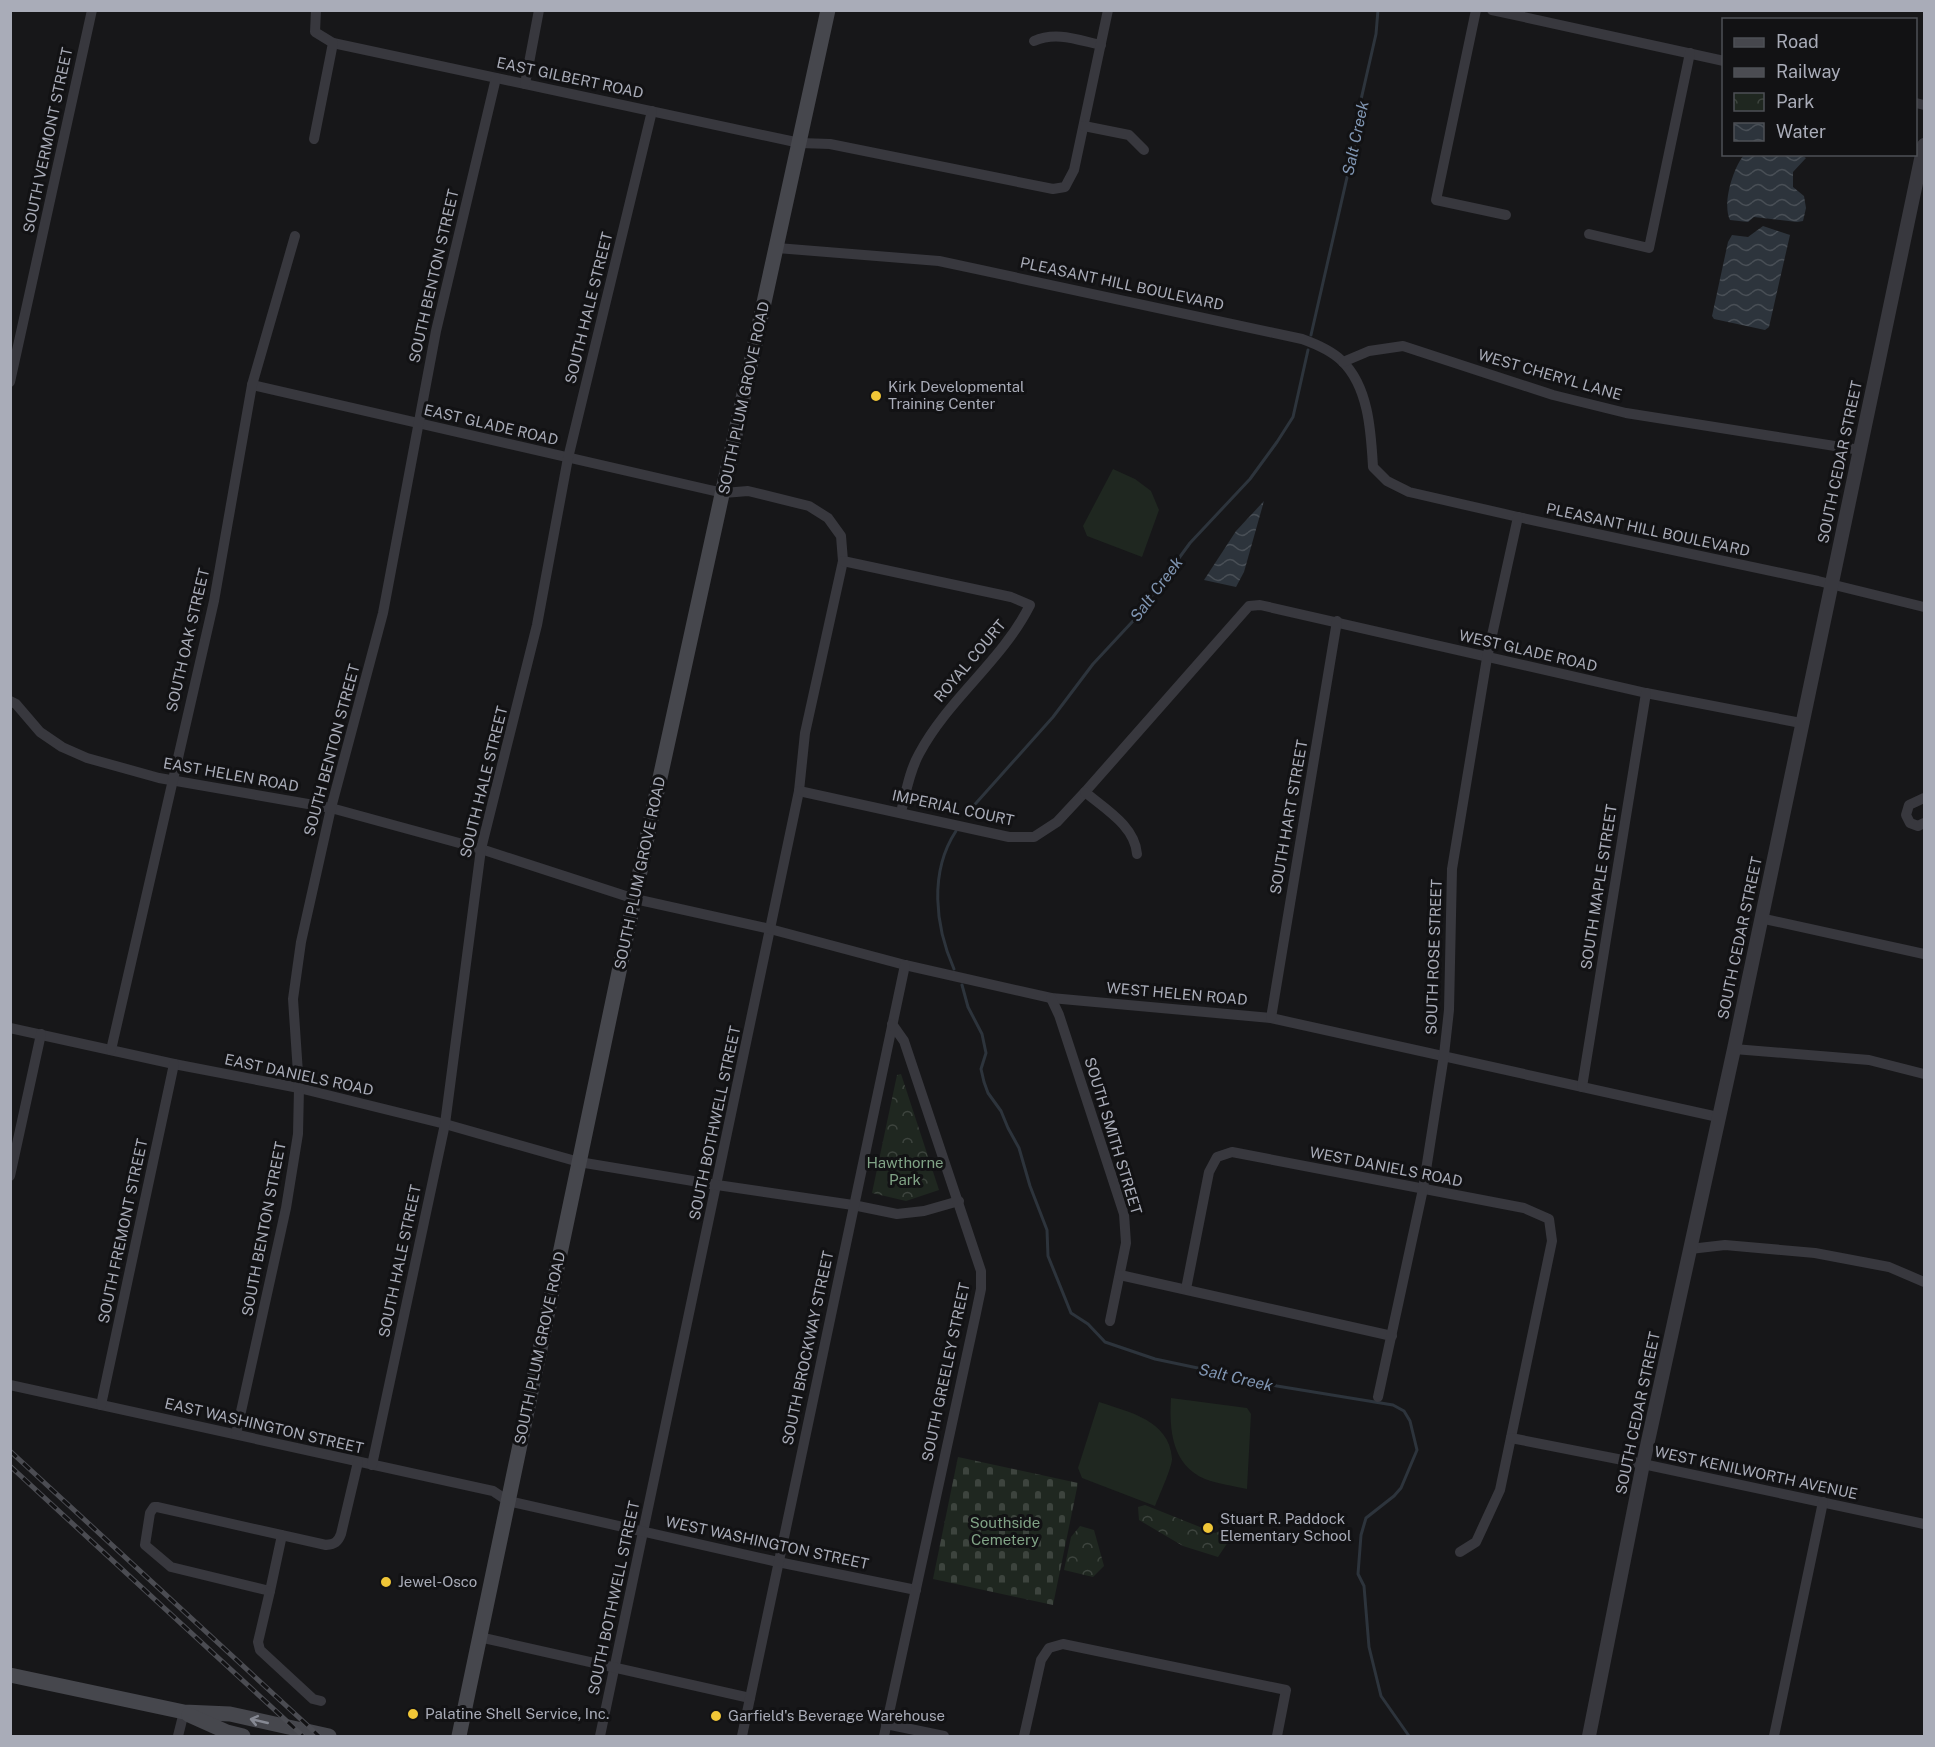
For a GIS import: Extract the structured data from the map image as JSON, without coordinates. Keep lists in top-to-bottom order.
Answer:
{
  "streets": {
    "main road": ["SOUTH PLUM GROVE ROAD"],
    "street": [
      "EAST GILBERT ROAD",
      "SOUTH VERMONT STREET",
      "SOUTH BENTON STREET",
      "PLEASANT HILL BOULEVARD",
      "SOUTH HALE STREET",
      "WEST CHERYL LANE",
      "EAST GLADE ROAD",
      "SOUTH CEDAR STREET",
      "SOUTH OAK STREET",
      "WEST GLADE ROAD",
      "ROYAL COURT",
      "EAST HELEN ROAD",
      "IMPERIAL COURT",
      "SOUTH HART STREET",
      "SOUTH MAPLE STREET",
      "SOUTH ROSE STREET",
      "WEST HELEN ROAD",
      "EAST DANIELS ROAD",
      "SOUTH BOTHWELL STREET",
      "SOUTH SMITH STREET",
      "WEST DANIELS ROAD",
      "SOUTH FREMONT STREET",
      "SOUTH BROCKWAY STREET",
      "SOUTH GREELEY STREET",
      "EAST WASHINGTON STREET",
      "WEST KENILWORTH AVENUE",
      "WEST WASHINGTON STREET"
    ]
  },
  "crossings": [
    ["EAST GILBERT ROAD", "SOUTH BENTON STREET"],
    ["EAST GILBERT ROAD", "SOUTH HALE STREET"],
    ["EAST GILBERT ROAD", "SOUTH PLUM GROVE ROAD"],
    ["SOUTH BENTON STREET", "EAST GLADE ROAD"],
    ["SOUTH BENTON STREET", "EAST HELEN ROAD"],
    ["SOUTH BENTON STREET", "EAST DANIELS ROAD"],
    ["SOUTH BENTON STREET", "EAST WASHINGTON STREET"],
    ["PLEASANT HILL BOULEVARD", "WEST CHERYL LANE"],
    ["PLEASANT HILL BOULEVARD", "SOUTH PLUM GROVE ROAD"],
    ["PLEASANT HILL BOULEVARD", "SOUTH CEDAR STREET"],
    ["PLEASANT HILL BOULEVARD", "SOUTH ROSE STREET"],
    ["SOUTH HALE STREET", "EAST GLADE ROAD"],
    ["SOUTH HALE STREET", "EAST HELEN ROAD"],
    ["SOUTH HALE STREET", "EAST DANIELS ROAD"],
    ["SOUTH HALE STREET", "EAST WASHINGTON STREET"],
    ["WEST CHERYL LANE", "SOUTH CEDAR STREET"],
    ["SOUTH PLUM GROVE ROAD", "EAST GLADE ROAD"],
    ["SOUTH PLUM GROVE ROAD", "EAST HELEN ROAD"],
    ["SOUTH PLUM GROVE ROAD", "WEST HELEN ROAD"],
    ["SOUTH PLUM GROVE ROAD", "EAST DANIELS ROAD"],
    ["SOUTH PLUM GROVE ROAD", "SOUTH BOTHWELL STREET"],
    ["SOUTH PLUM GROVE ROAD", "EAST WASHINGTON STREET"],
    ["SOUTH PLUM GROVE ROAD", "WEST WASHINGTON STREET"],
    ["EAST GLADE ROAD", "SOUTH OAK STREET"],
    ["EAST GLADE ROAD", "SOUTH BOTHWELL STREET"],
    ["SOUTH CEDAR STREET", "WEST GLADE ROAD"],
    ["SOUTH CEDAR STREET", "WEST HELEN ROAD"],
    ["SOUTH CEDAR STREET", "WEST KENILWORTH AVENUE"],
    ["SOUTH OAK STREET", "EAST HELEN ROAD"],
    ["SOUTH OAK STREET", "EAST DANIELS ROAD"],
    ["WEST GLADE ROAD", "IMPERIAL COURT"],
    ["WEST GLADE ROAD", "SOUTH HART STREET"],
    ["WEST GLADE ROAD", "SOUTH MAPLE STREET"],
    ["WEST GLADE ROAD", "SOUTH ROSE STREET"],
    ["ROYAL COURT", "IMPERIAL COURT"],
    ["ROYAL COURT", "SOUTH BOTHWELL STREET"],
    ["EAST HELEN ROAD", "WEST HELEN ROAD"],
    ["IMPERIAL COURT", "SOUTH BOTHWELL STREET"],
    ["SOUTH HART STREET", "WEST HELEN ROAD"],
    ["SOUTH MAPLE STREET", "WEST HELEN ROAD"],
    ["SOUTH ROSE STREET", "WEST HELEN ROAD"],
    ["SOUTH ROSE STREET", "WEST DANIELS ROAD"],
    ["WEST HELEN ROAD", "SOUTH BOTHWELL STREET"],
    ["WEST HELEN ROAD", "SOUTH SMITH STREET"],
    ["WEST HELEN ROAD", "SOUTH BROCKWAY STREET"],
    ["EAST DANIELS ROAD", "SOUTH FREMONT STREET"],
    ["SOUTH BOTHWELL STREET", "WEST WASHINGTON STREET"],
    ["WEST DANIELS ROAD", "WEST KENILWORTH AVENUE"],
    ["SOUTH FREMONT STREET", "EAST WASHINGTON STREET"],
    ["SOUTH BROCKWAY STREET", "SOUTH GREELEY STREET"],
    ["SOUTH BROCKWAY STREET", "WEST WASHINGTON STREET"],
    ["SOUTH GREELEY STREET", "WEST WASHINGTON STREET"],
    ["EAST WASHINGTON STREET", "WEST WASHINGTON STREET"]
  ],
  "water": ["Salt Creek"],
  "parks": ["Hawthorne Park", "Southside Cemetery"],
  "places": [
    "Kirk Developmental Training Center",
    "Stuart R. Paddock Elementary School",
    "Jewel-Osco",
    "Palatine Shell Service, Inc.",
    "Garfield's Beverage Warehouse"
  ],
  "legend": [
    "Road",
    "Railway",
    "Park",
    "Water"
  ]
}
